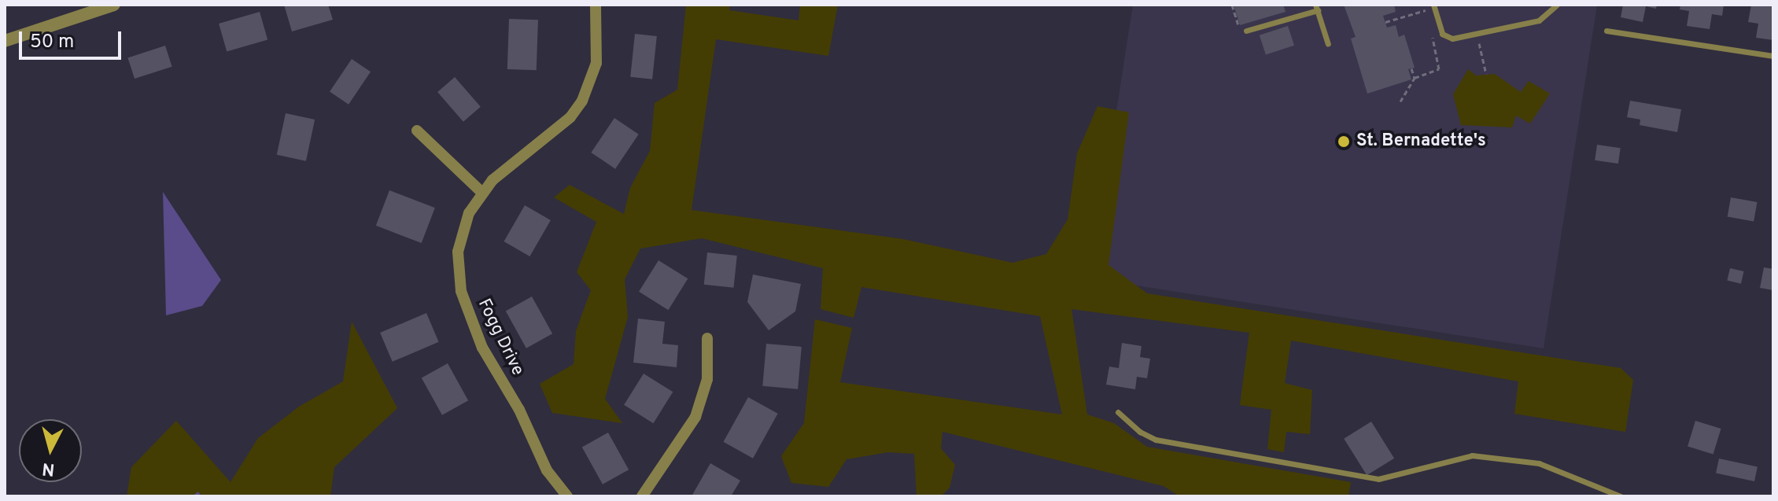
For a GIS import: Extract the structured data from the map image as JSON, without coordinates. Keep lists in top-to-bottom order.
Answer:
{
  "streets": {
    "street": ["Fogg Drive"]
  },
  "places": ["St. Bernadette's"],
  "scale_bar": "50 m",
  "north": "bottom"
}
